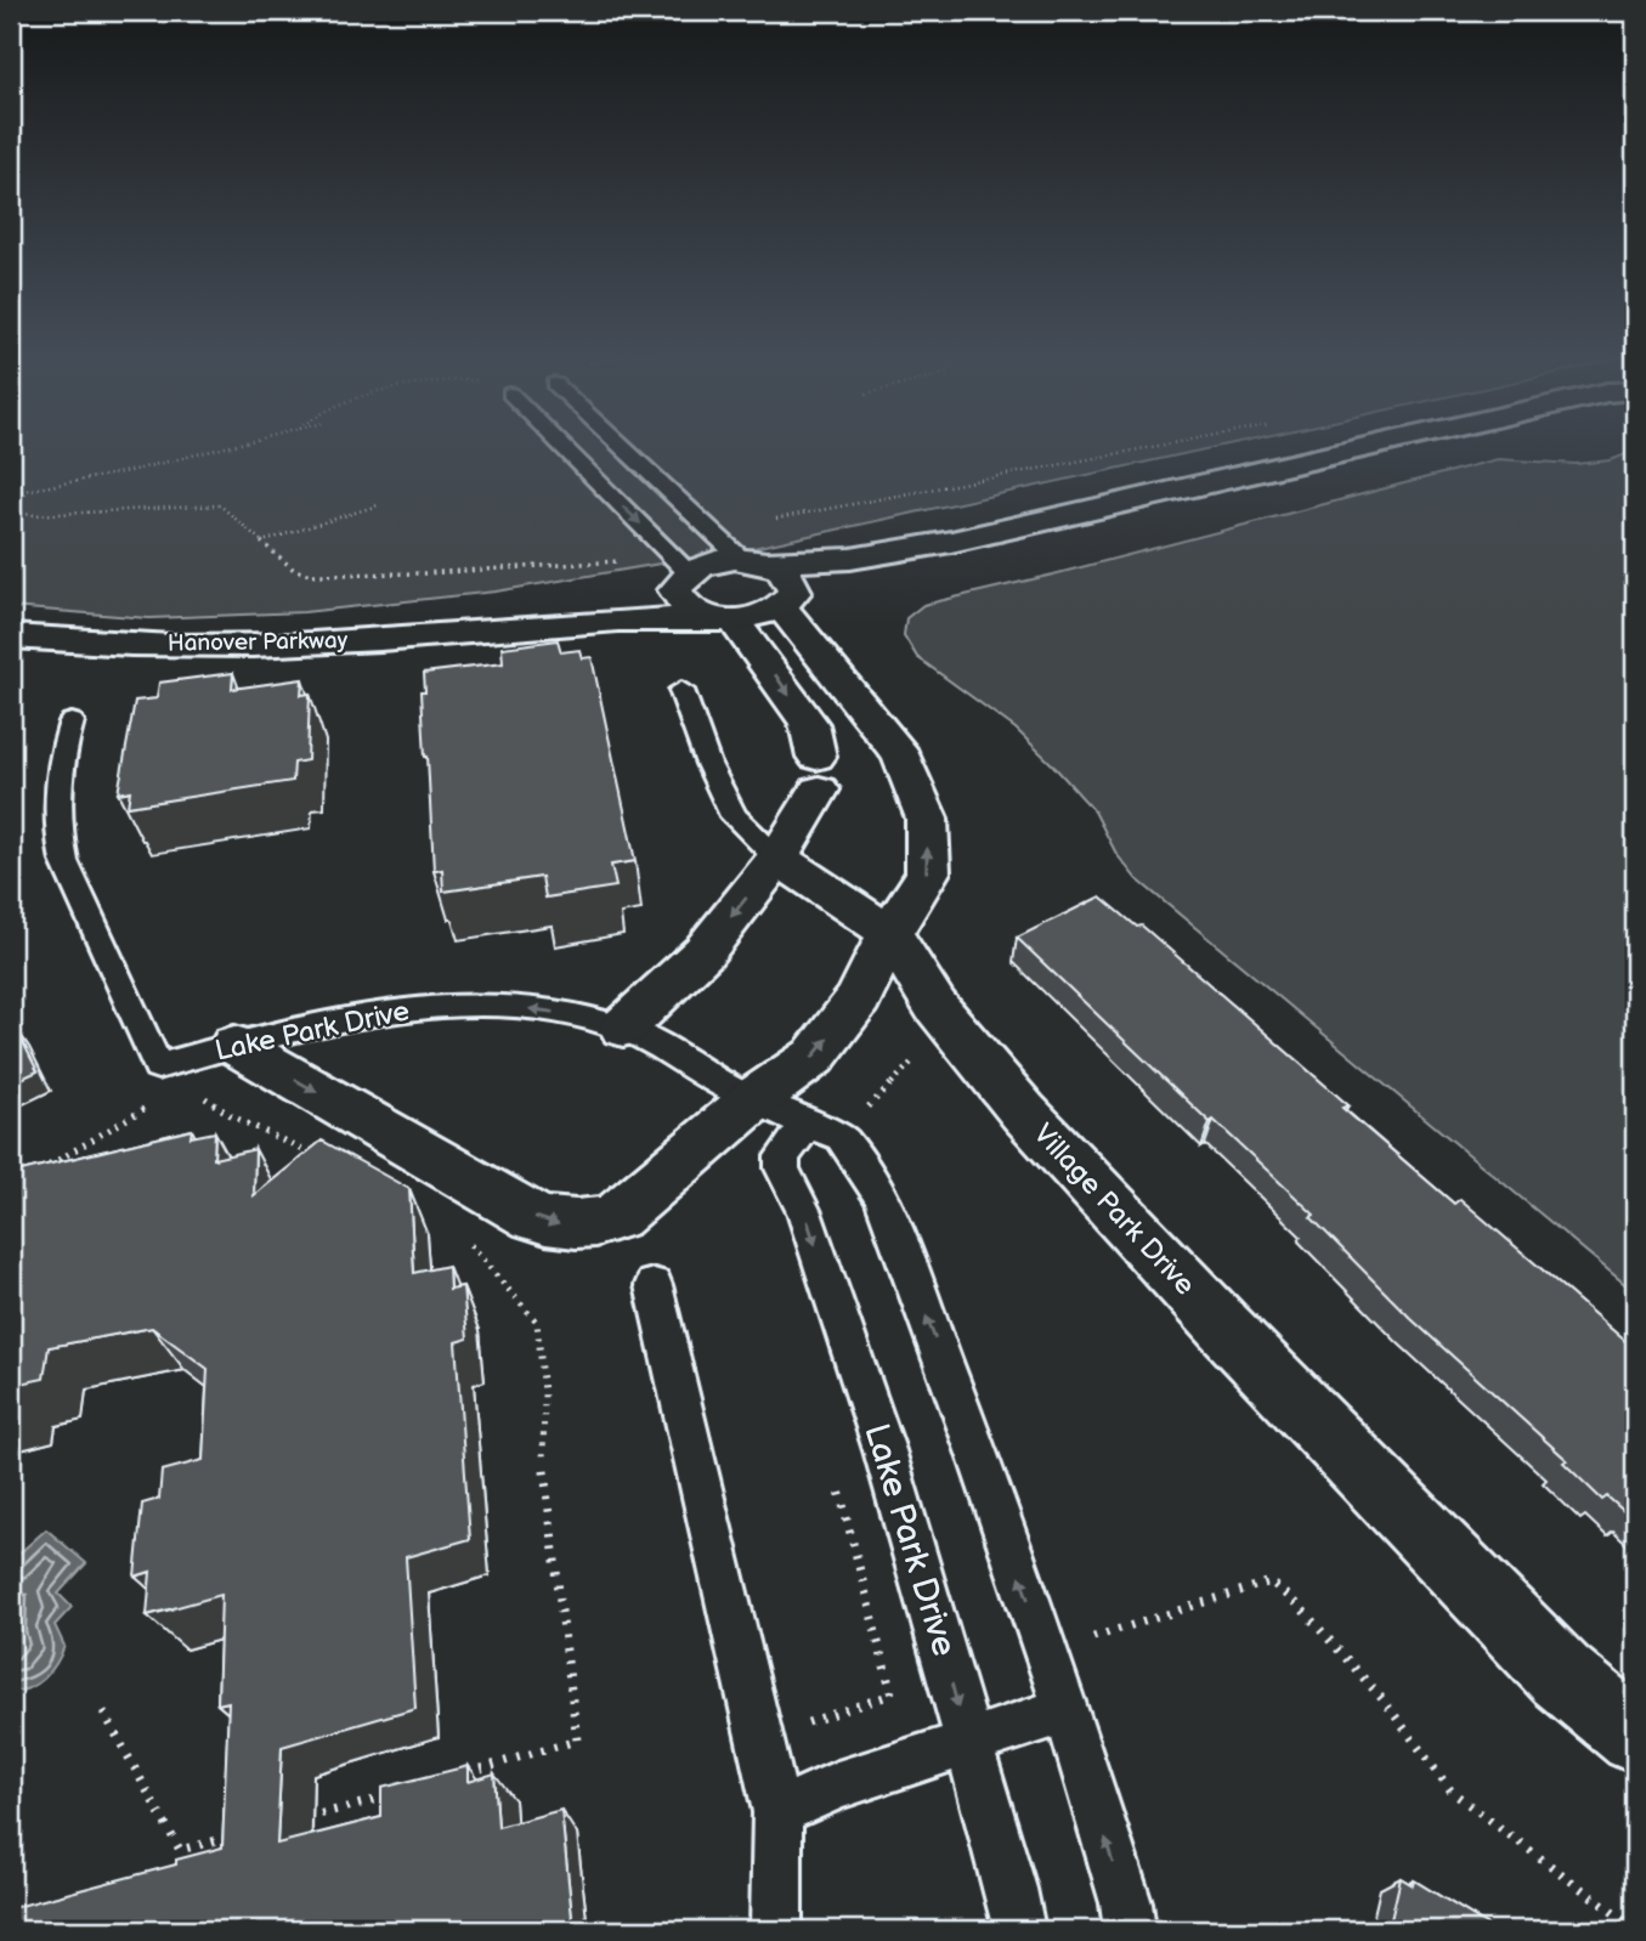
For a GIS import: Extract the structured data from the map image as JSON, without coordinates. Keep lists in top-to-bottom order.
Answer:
{
  "streets": {
    "street": ["Hanover Parkway", "Village Park Drive"],
    "lane": ["Lake Park Drive"]
  }
}
